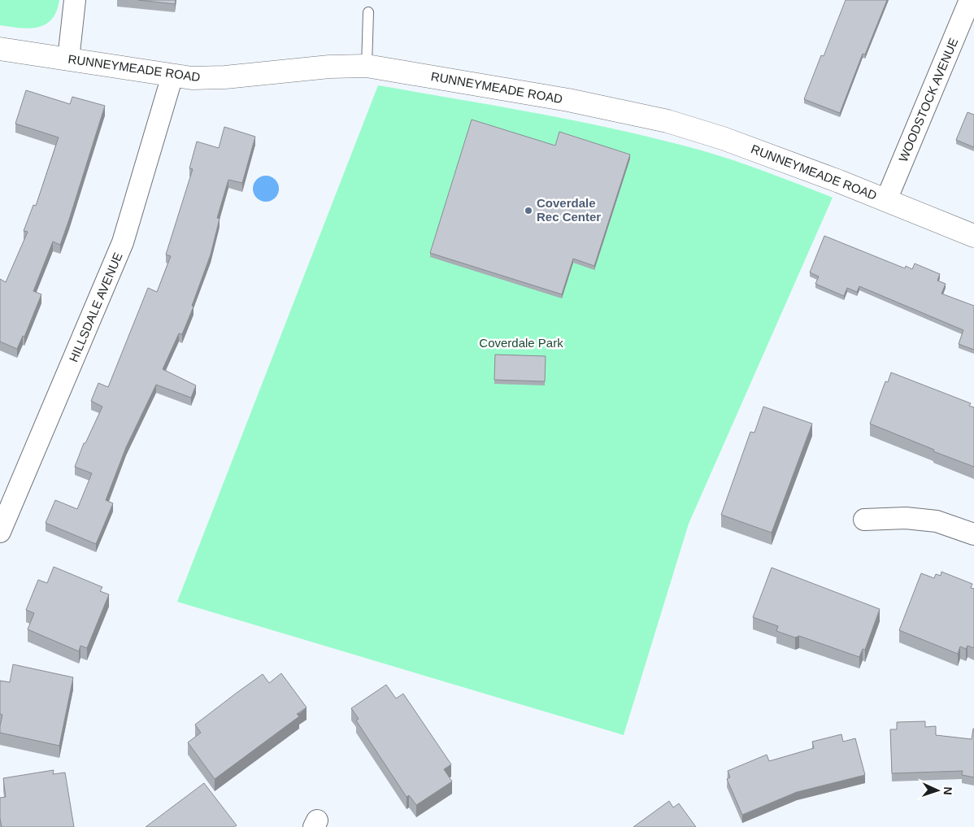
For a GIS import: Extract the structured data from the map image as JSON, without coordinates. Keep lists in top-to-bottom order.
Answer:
{
  "streets": {
    "street": ["RUNNEYMEADE ROAD", "WOODSTOCK AVENUE", "HILLSDALE AVENUE"]
  },
  "crossings": [
    ["RUNNEYMEADE ROAD", "WOODSTOCK AVENUE"],
    ["RUNNEYMEADE ROAD", "HILLSDALE AVENUE"]
  ],
  "parks": ["Coverdale Park"],
  "places": ["Coverdale Rec Center"],
  "north": "right"
}
